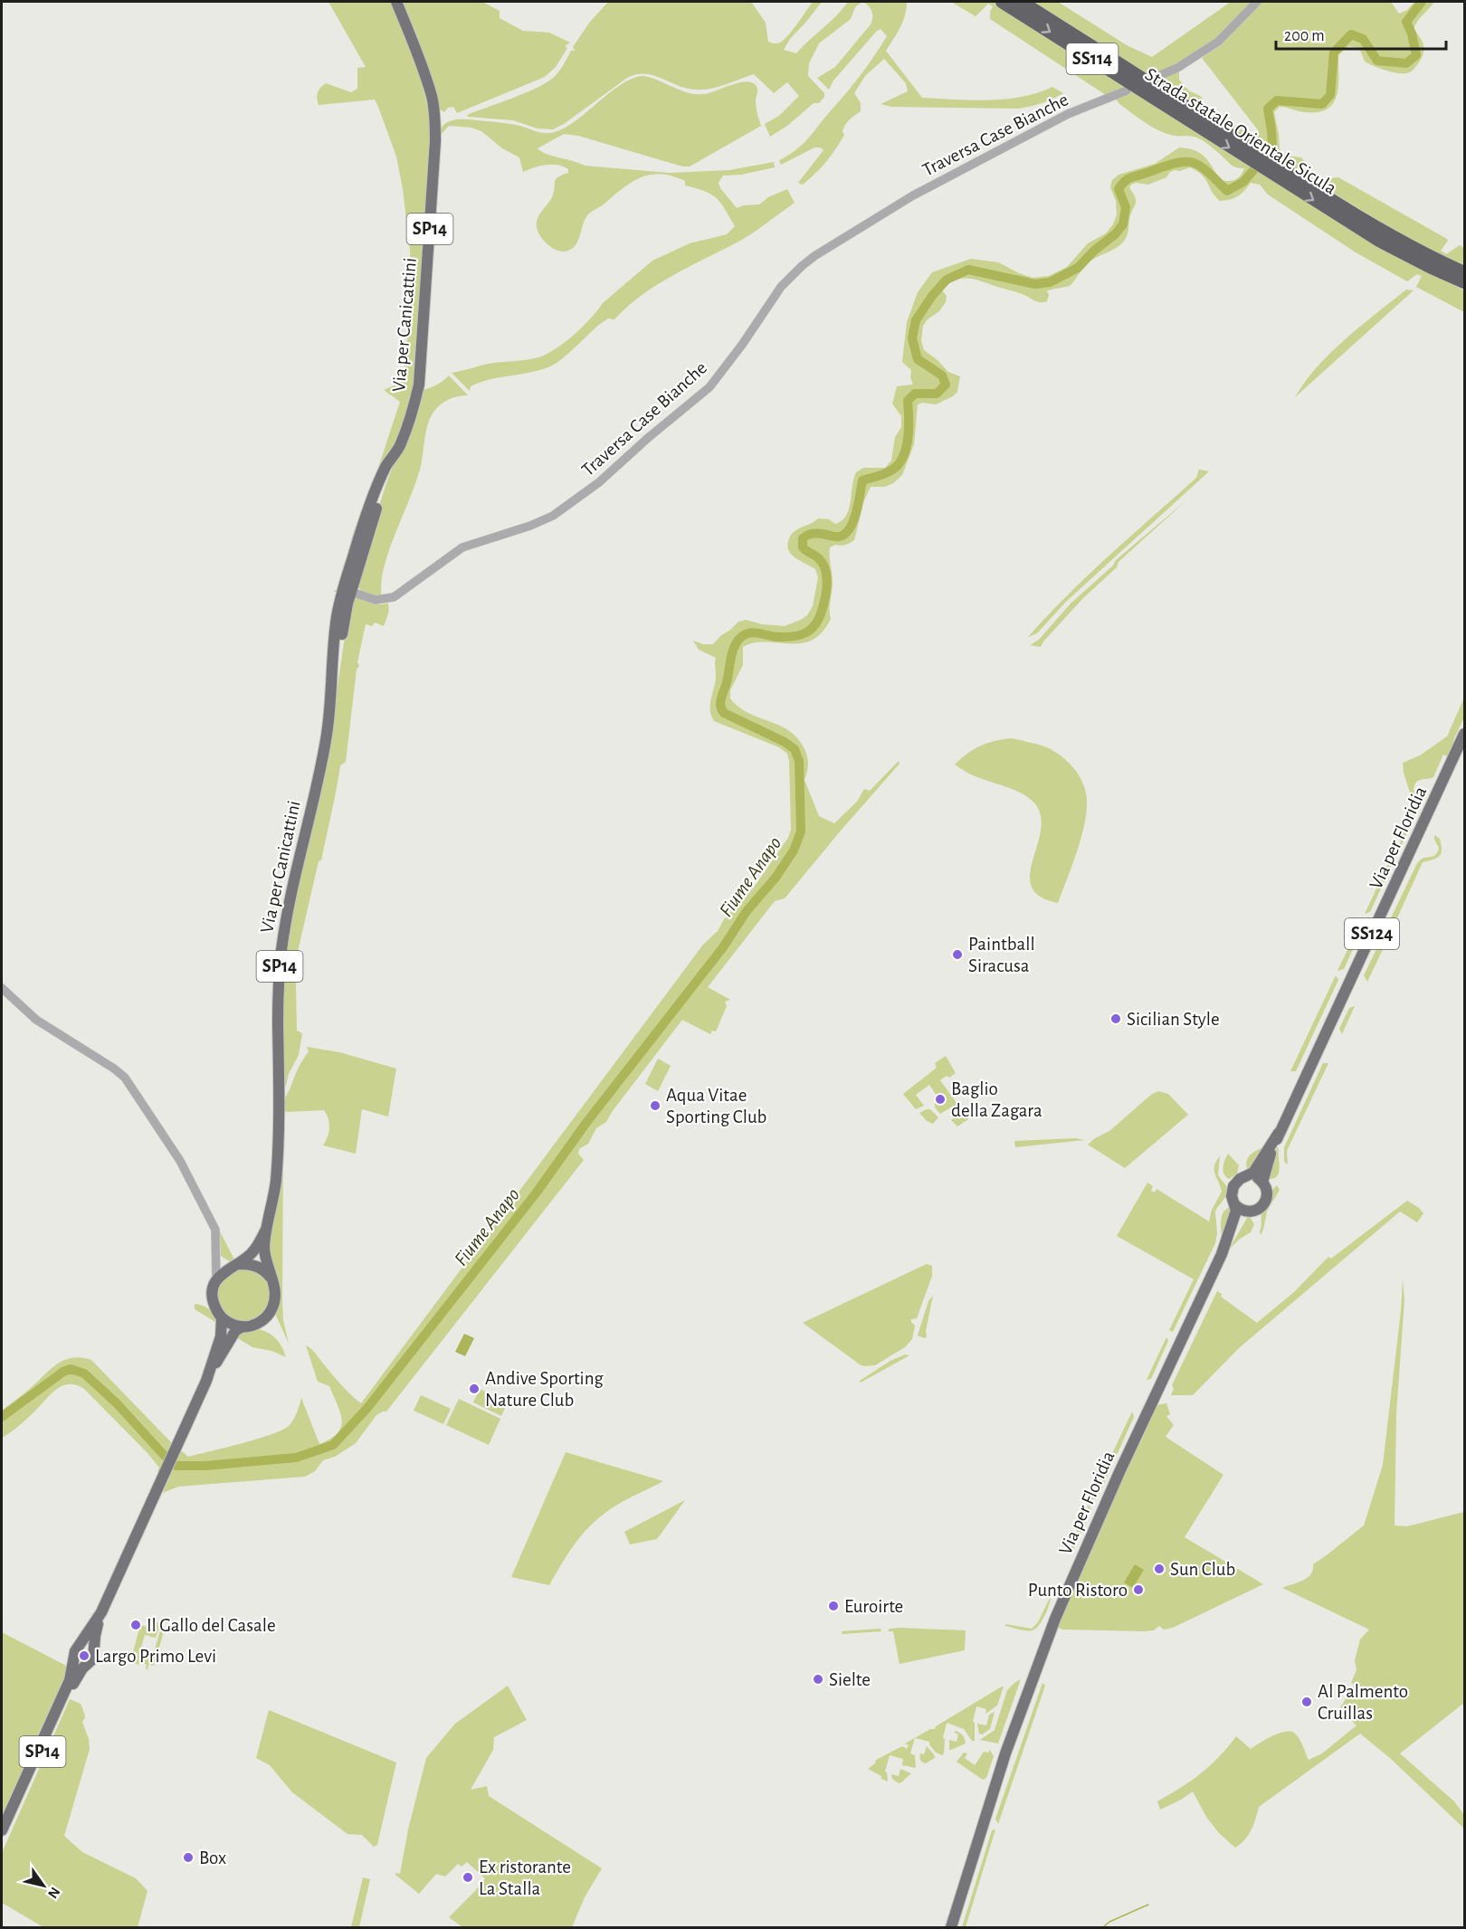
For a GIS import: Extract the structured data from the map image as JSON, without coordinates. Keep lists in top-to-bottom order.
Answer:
{
  "streets": {
    "highway": ["SS114", "Strada statale Orientale Sicula"],
    "main road": [
      "SP14",
      "Via per Canicattini",
      "Via per Floridia",
      "SS124"
    ],
    "street": ["Traversa Case Bianche"]
  },
  "crossings": [
    ["Traversa Case Bianche", "Via per Canicattini"]
  ],
  "water": ["Fiume Anapo"],
  "places": [
    "Paintball Siracusa",
    "Sicilian Style",
    "Baglio della Zagara",
    "Aqua Vitae Sporting Club",
    "Andive Sporting Nature Club",
    "Sun Club",
    "Punto Ristoro",
    "Euroirte",
    "Il Gallo del Casale",
    "Largo Primo Levi",
    "Sielte",
    "Al Palmento Cruillas",
    "Box",
    "Ex ristorante La Stalla"
  ],
  "scale_bar": "200 m",
  "north": "bottom right"
}
